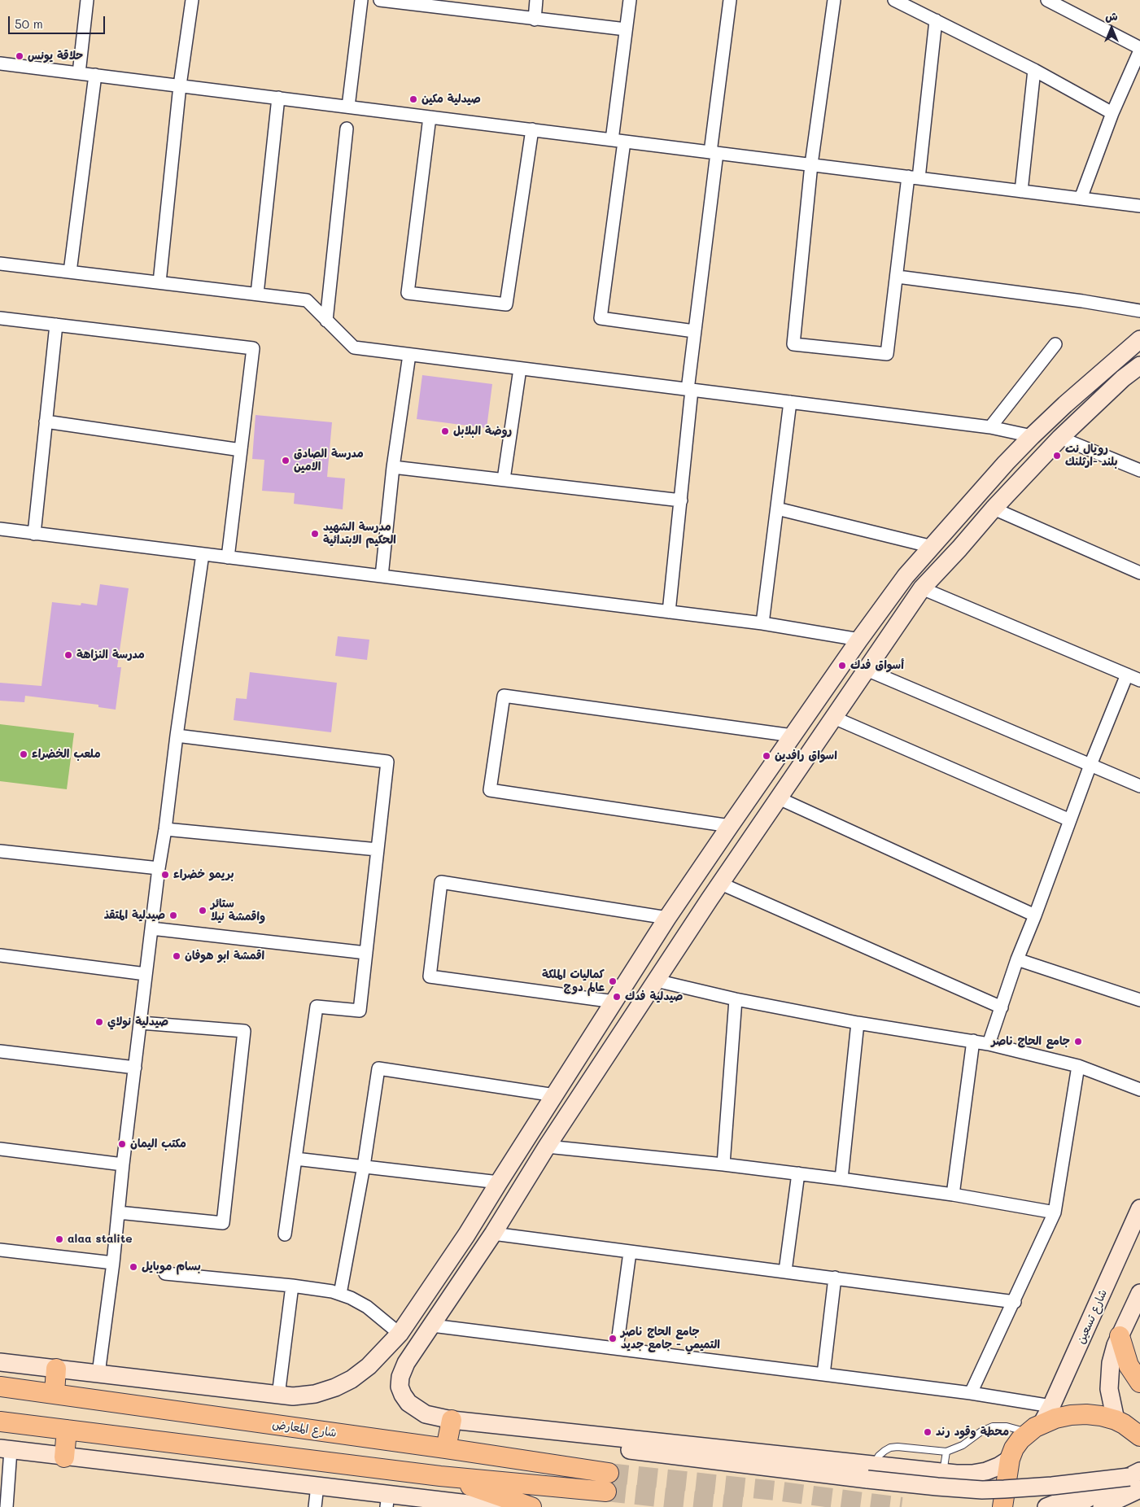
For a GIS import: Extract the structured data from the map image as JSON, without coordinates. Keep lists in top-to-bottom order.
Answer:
{
  "streets": {
    "main road": ["شارع تسعين", "شارع المعارض"]
  },
  "places": [
    "حلاقة يونس",
    "صيدلية مكين",
    "روضة البلابل",
    "رويال نت بلند -ارثلنك",
    "مدرسة الصادق الامين",
    "مدرسة الشهيد الحكيم الابتدائية",
    "مدرسة النزاهة",
    "أسواق فدك",
    "ملعب الخضراء",
    "اسواق رافدين",
    "بريمو خضراء",
    "ستائر واقمشة نيلا",
    "صيدلية المتقذ",
    "اقمشة ابو هوفان",
    "كماليات الملكة عالم دوج",
    "صيدلية فدك",
    "صيدلية نولاي",
    "جامع الحاج ناصر",
    "مكتب اليمان",
    "alaa stalite",
    "بسام موبايل",
    "جامع الحاج ناصر التميمي - جامع جديد",
    "محطة وقود رند"
  ],
  "scale_bar": "50 m",
  "north": "top"
}
